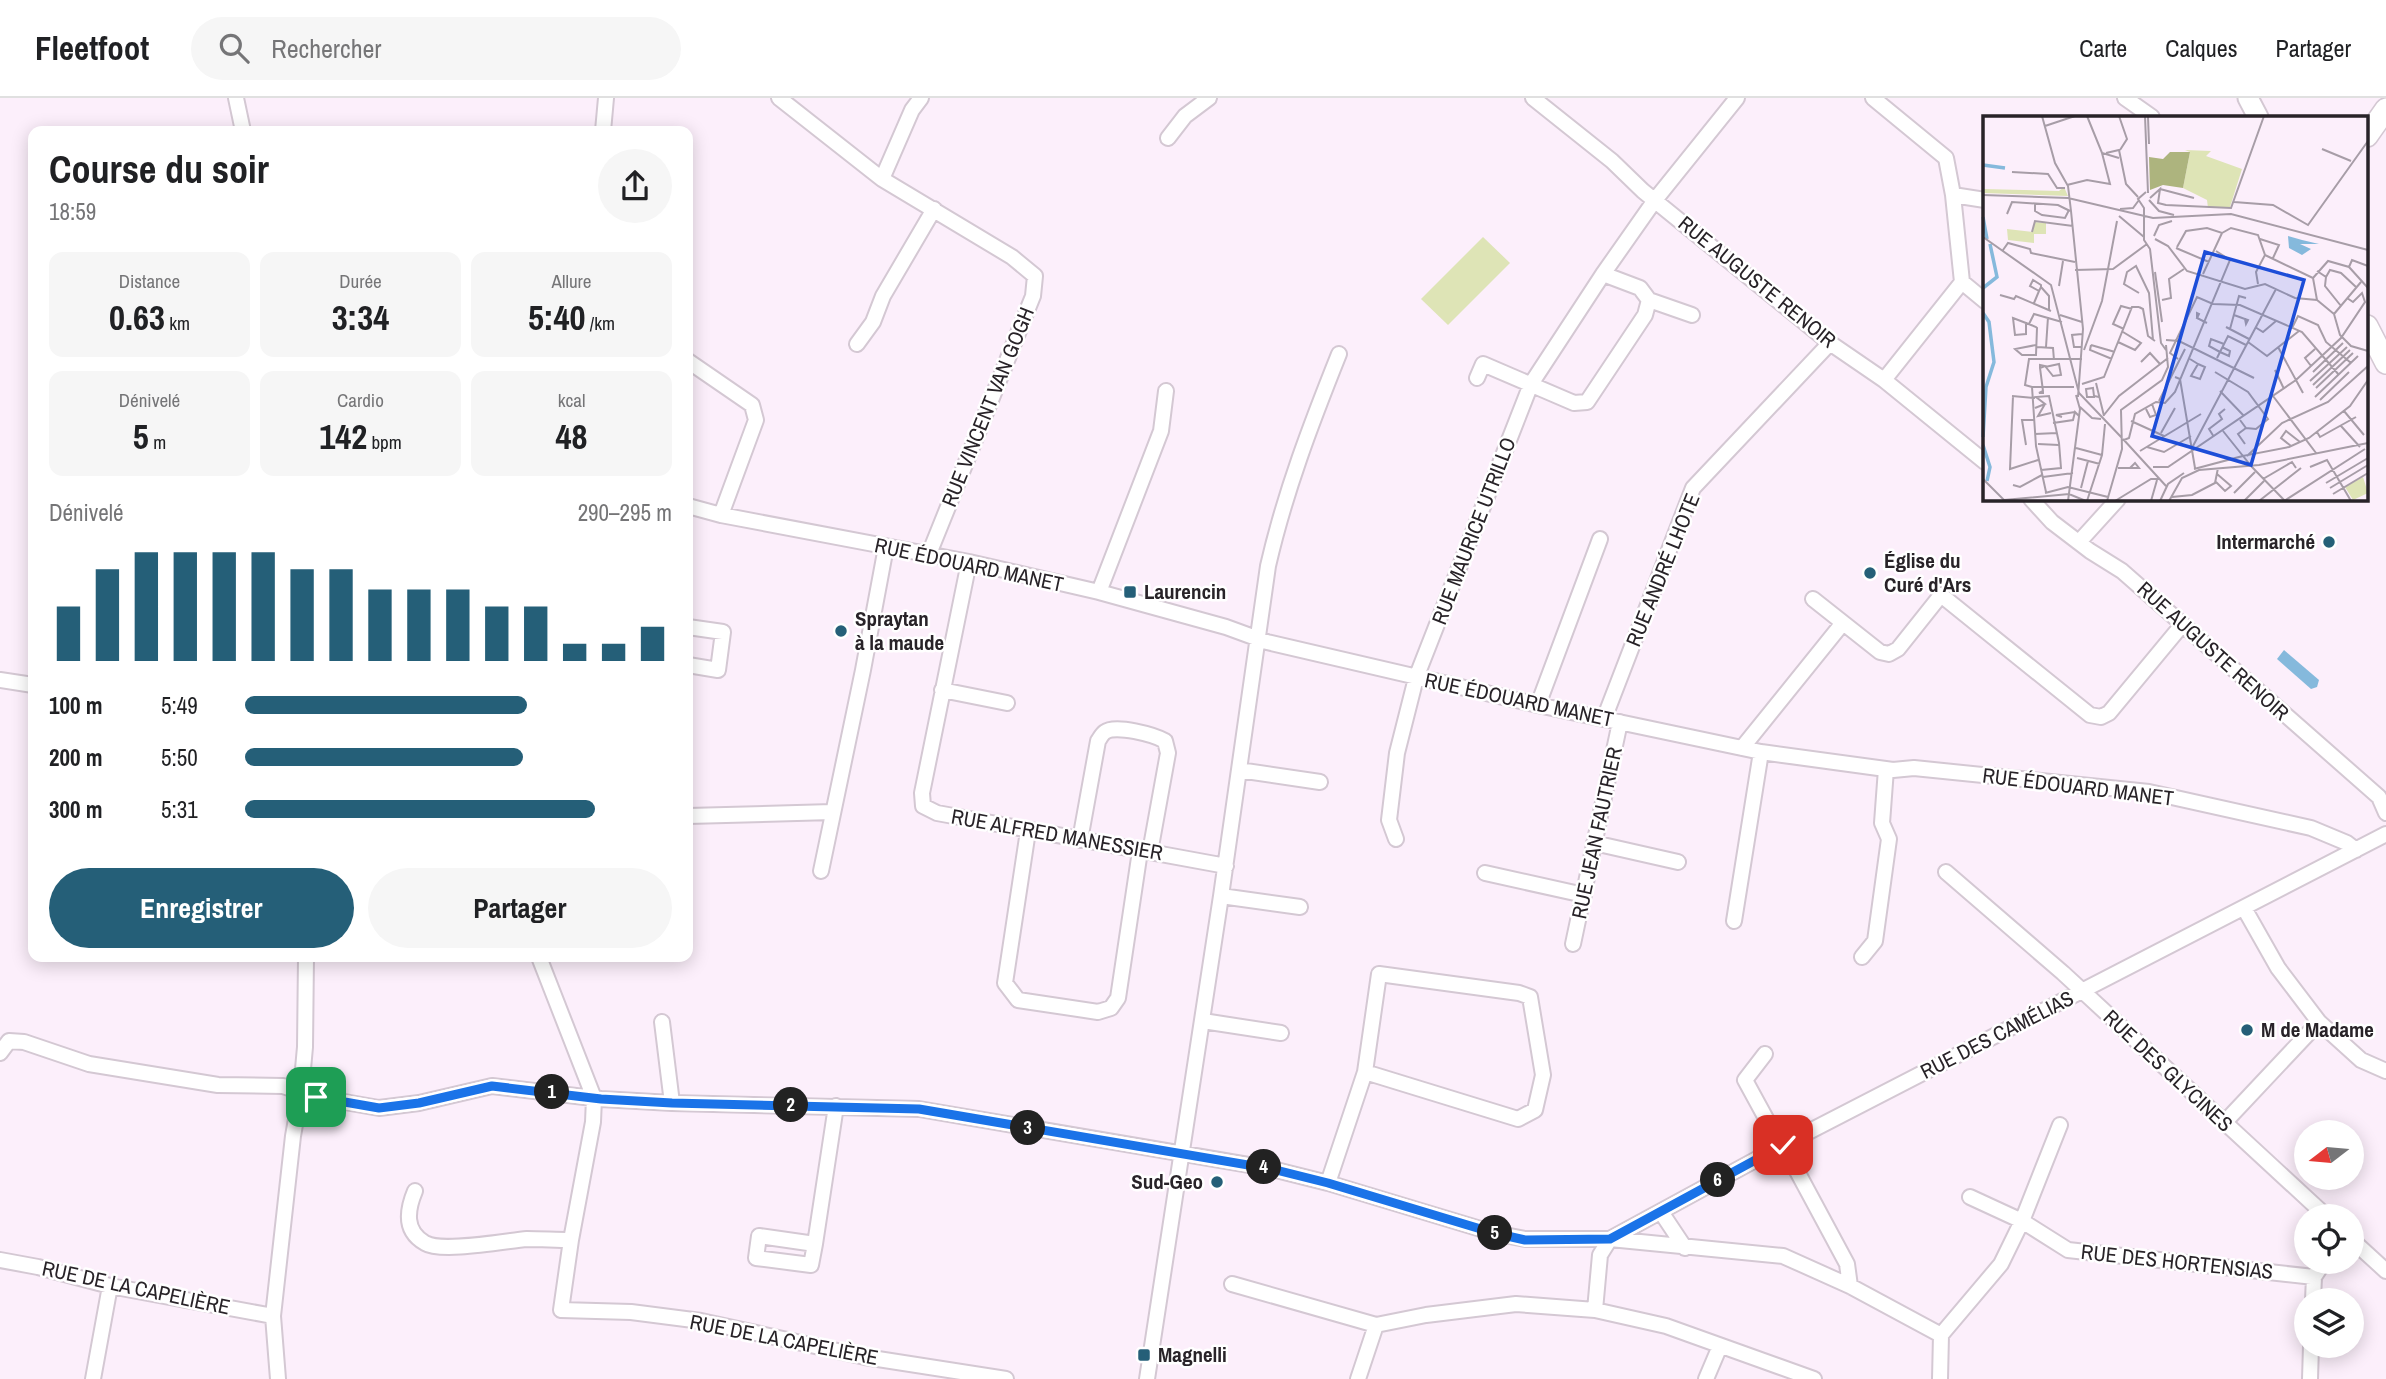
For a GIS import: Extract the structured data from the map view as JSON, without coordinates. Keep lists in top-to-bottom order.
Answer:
{
  "streets": {
    "street": [
      "RUE AUGUSTE RENOIR",
      "RUE VINCENT VAN GOGH",
      "RUE MAURICE UTRILLO",
      "RUE ÉDOUARD MANET",
      "RUE ANDRÉ LHOTE",
      "RUE JEAN FAUTRIER",
      "RUE ALFRED MANESSIER",
      "RUE DES CAMÉLIAS",
      "RUE DES GLYCINES",
      "RUE DES HORTENSIAS",
      "RUE DE LA CAPELIÈRE"
    ]
  },
  "crossings": [
    ["RUE AUGUSTE RENOIR", "RUE MAURICE UTRILLO"],
    ["RUE AUGUSTE RENOIR", "RUE ANDRÉ LHOTE"],
    ["RUE VINCENT VAN GOGH", "RUE ÉDOUARD MANET"],
    ["RUE MAURICE UTRILLO", "RUE ÉDOUARD MANET"],
    ["RUE ÉDOUARD MANET", "RUE ANDRÉ LHOTE"],
    ["RUE ÉDOUARD MANET", "RUE JEAN FAUTRIER"],
    ["RUE ÉDOUARD MANET", "RUE ALFRED MANESSIER"],
    ["RUE ÉDOUARD MANET", "RUE DES CAMÉLIAS"],
    ["RUE DES CAMÉLIAS", "RUE DES GLYCINES"]
  ],
  "places": {
    "other": [
      "Intermarché",
      "Église du Curé d'Ars",
      "Spraytan à la maude",
      "M de Madame",
      "Sud-Geo"
    ],
    "transit": ["Laurencin", "Magnelli"]
  },
  "north": "left",
  "page": {
    "header": "Fleetfoot",
    "search": "Rechercher",
    "nav": ["Carte", "Calques", "Partager"],
    "heading": ["Course du soir", "18:59"],
    "stats": [
      ["Distance", "0.63 km"],
      ["Durée", "3:34"],
      ["Allure", "5:40 /km"],
      ["Dénivelé", "5 m"],
      ["Cardio", "142 bpm"],
      ["kcal", "48"]
    ],
    "chart": ["Dénivelé", "290–295 m"],
    "list": [
      {
        "name": "100 m",
        "note": "5:49"
      },
      {
        "name": "200 m",
        "note": "5:50"
      },
      {
        "name": "300 m",
        "note": "5:31"
      }
    ],
    "buttons": ["Enregistrer", "Partager"],
    "pins": [
      "1",
      "2",
      "3",
      "4",
      "6",
      "5"
    ]
  }
}
